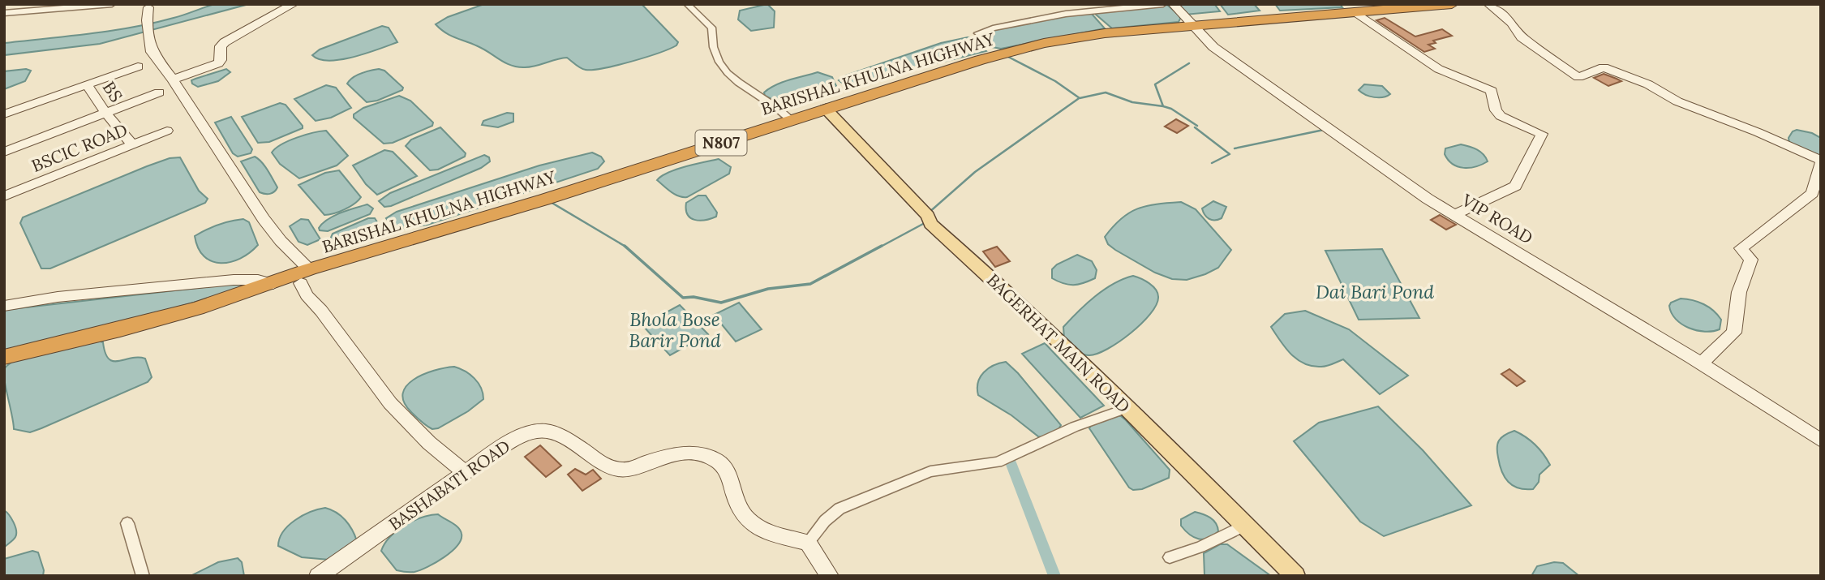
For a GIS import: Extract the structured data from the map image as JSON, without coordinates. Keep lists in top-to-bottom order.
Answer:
{
  "streets": {
    "highway": ["BARISHAL KHULNA HIGHWAY", "N807"],
    "main road": ["BAGERHAT MAIN ROAD"],
    "street": [
      "BS",
      "BSCIC ROAD",
      "VIP ROAD",
      "BASHABATI ROAD"
    ]
  },
  "crossings": [
    ["BARISHAL KHULNA HIGHWAY", "VIP ROAD"],
    ["BARISHAL KHULNA HIGHWAY", "BAGERHAT MAIN ROAD"],
    ["BS", "BSCIC ROAD"]
  ],
  "water": ["Dai Bari Pond", "Bhola Bose Barir Pond"]
}
